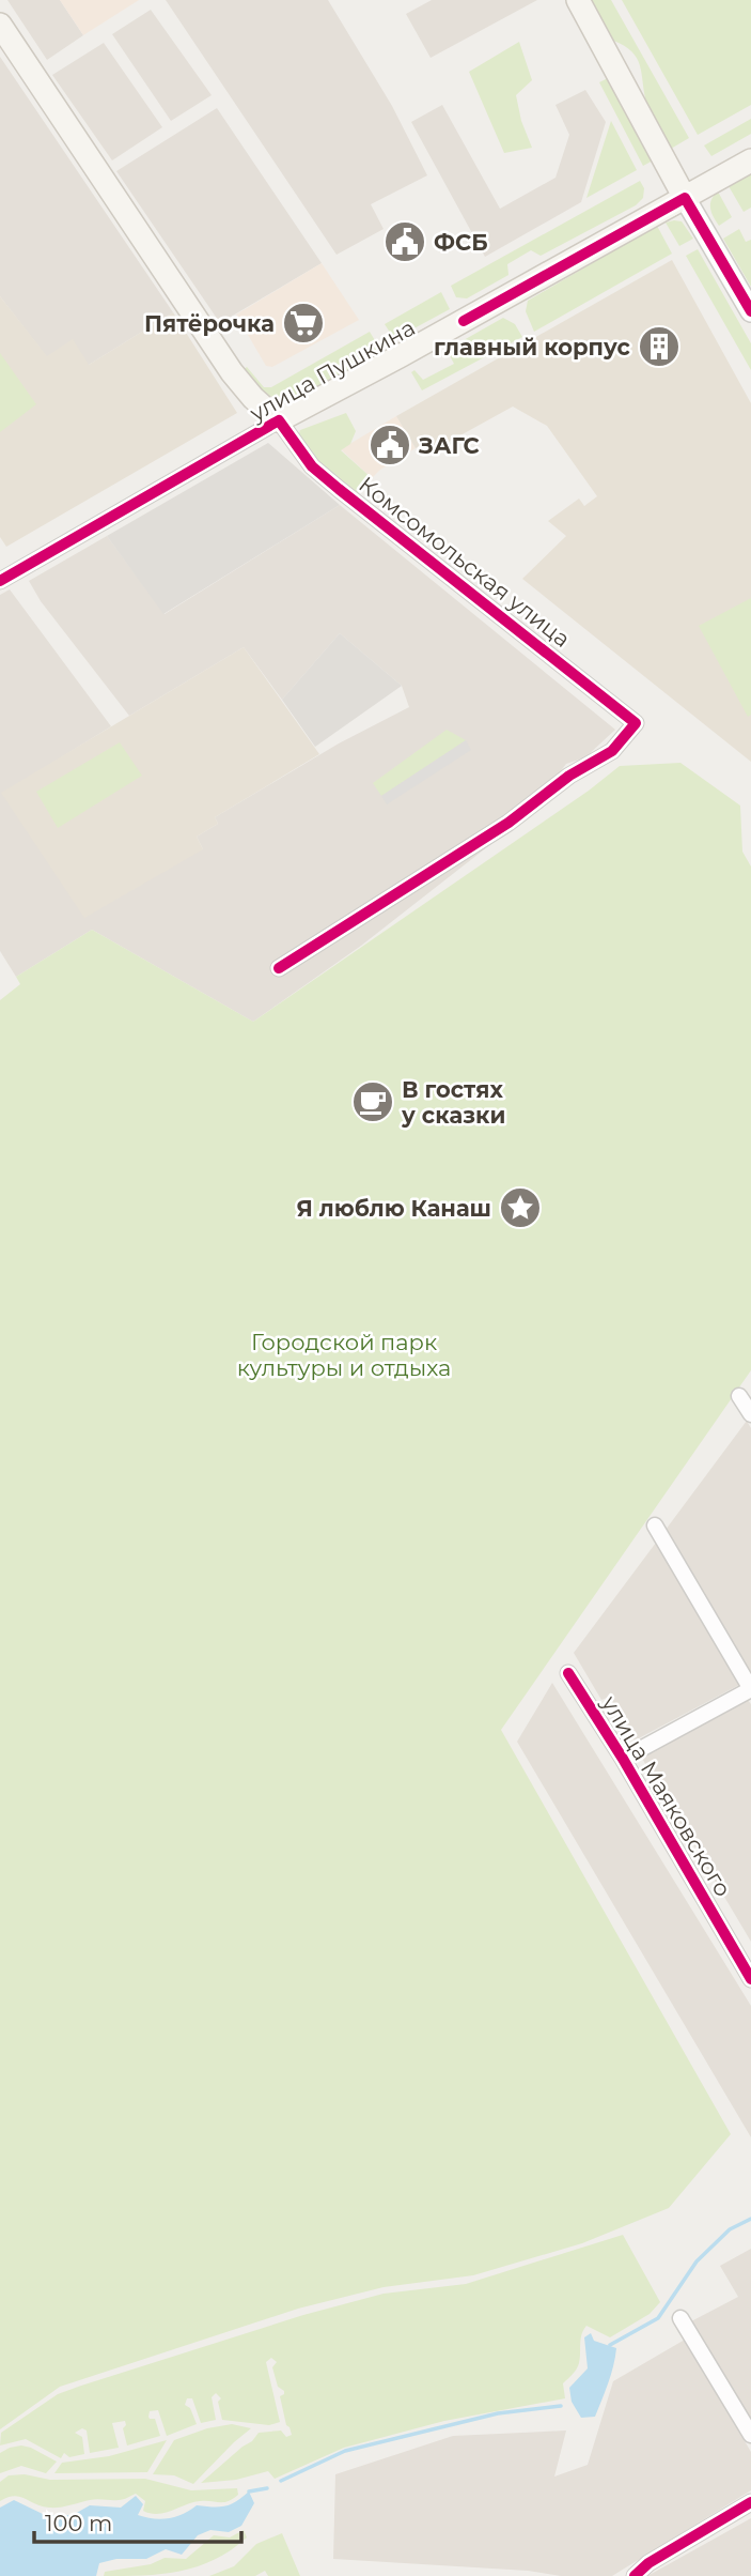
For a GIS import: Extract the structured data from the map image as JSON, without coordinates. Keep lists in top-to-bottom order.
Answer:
{
  "streets": {
    "main road": ["улица Пушкина", "Комсомольская улица"],
    "street": ["улица Маяковского"]
  },
  "crossings": [
    ["улица Пушкина", "Комсомольская улица"]
  ],
  "parks": ["Городской парк культуры и отдыха"],
  "places": {
    "public building": ["ФСБ", "ЗАГС"],
    "supermarket": ["Пятёрочка"],
    "building": ["главный корпус"],
    "cafe": ["В гостях у сказки"],
    "place": ["Я люблю Канаш"]
  },
  "scale_bar": "100 m"
}
